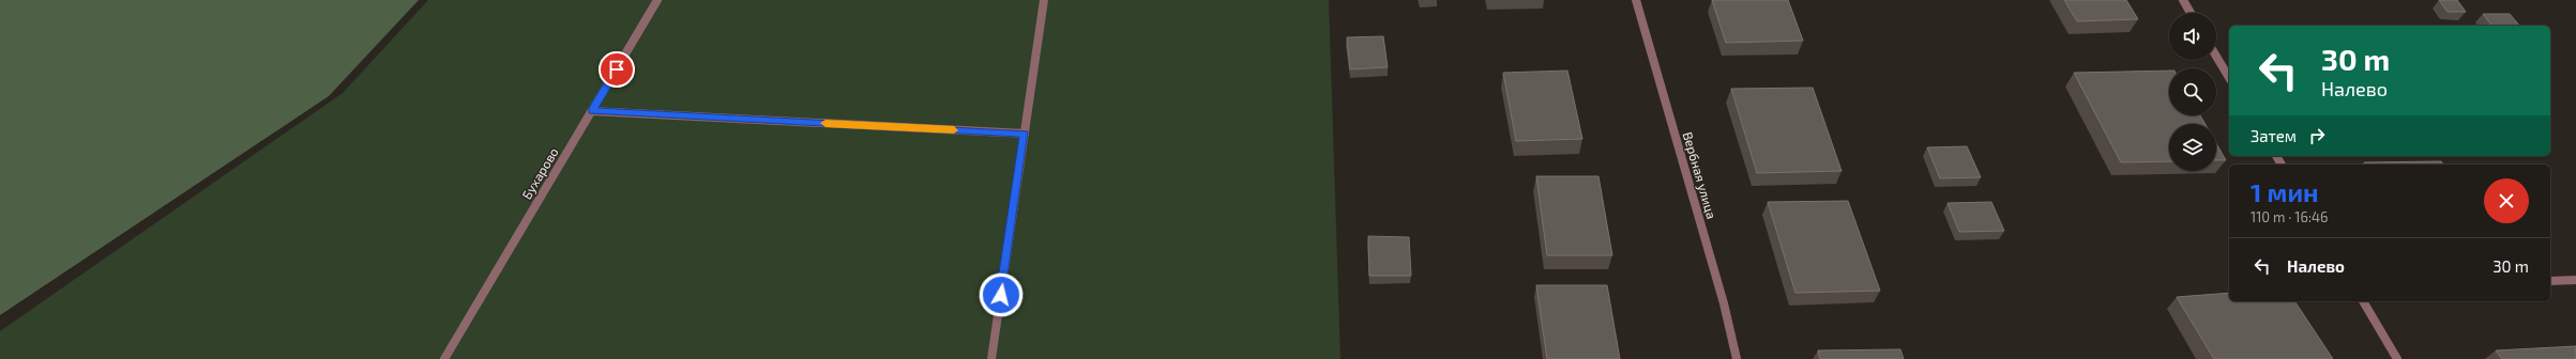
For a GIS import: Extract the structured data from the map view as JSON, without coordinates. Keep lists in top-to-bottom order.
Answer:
{
  "streets": {
    "street": ["Бухарово", "Вербная улица"]
  },
  "page": {
    "turn": ["30 m", "Налево"],
    "then": "Затем",
    "heading": ["1 мин", "110 m · 16:46"],
    "list": [
      {
        "name": "Налево",
        "value": "30 m"
      }
    ]
  }
}
